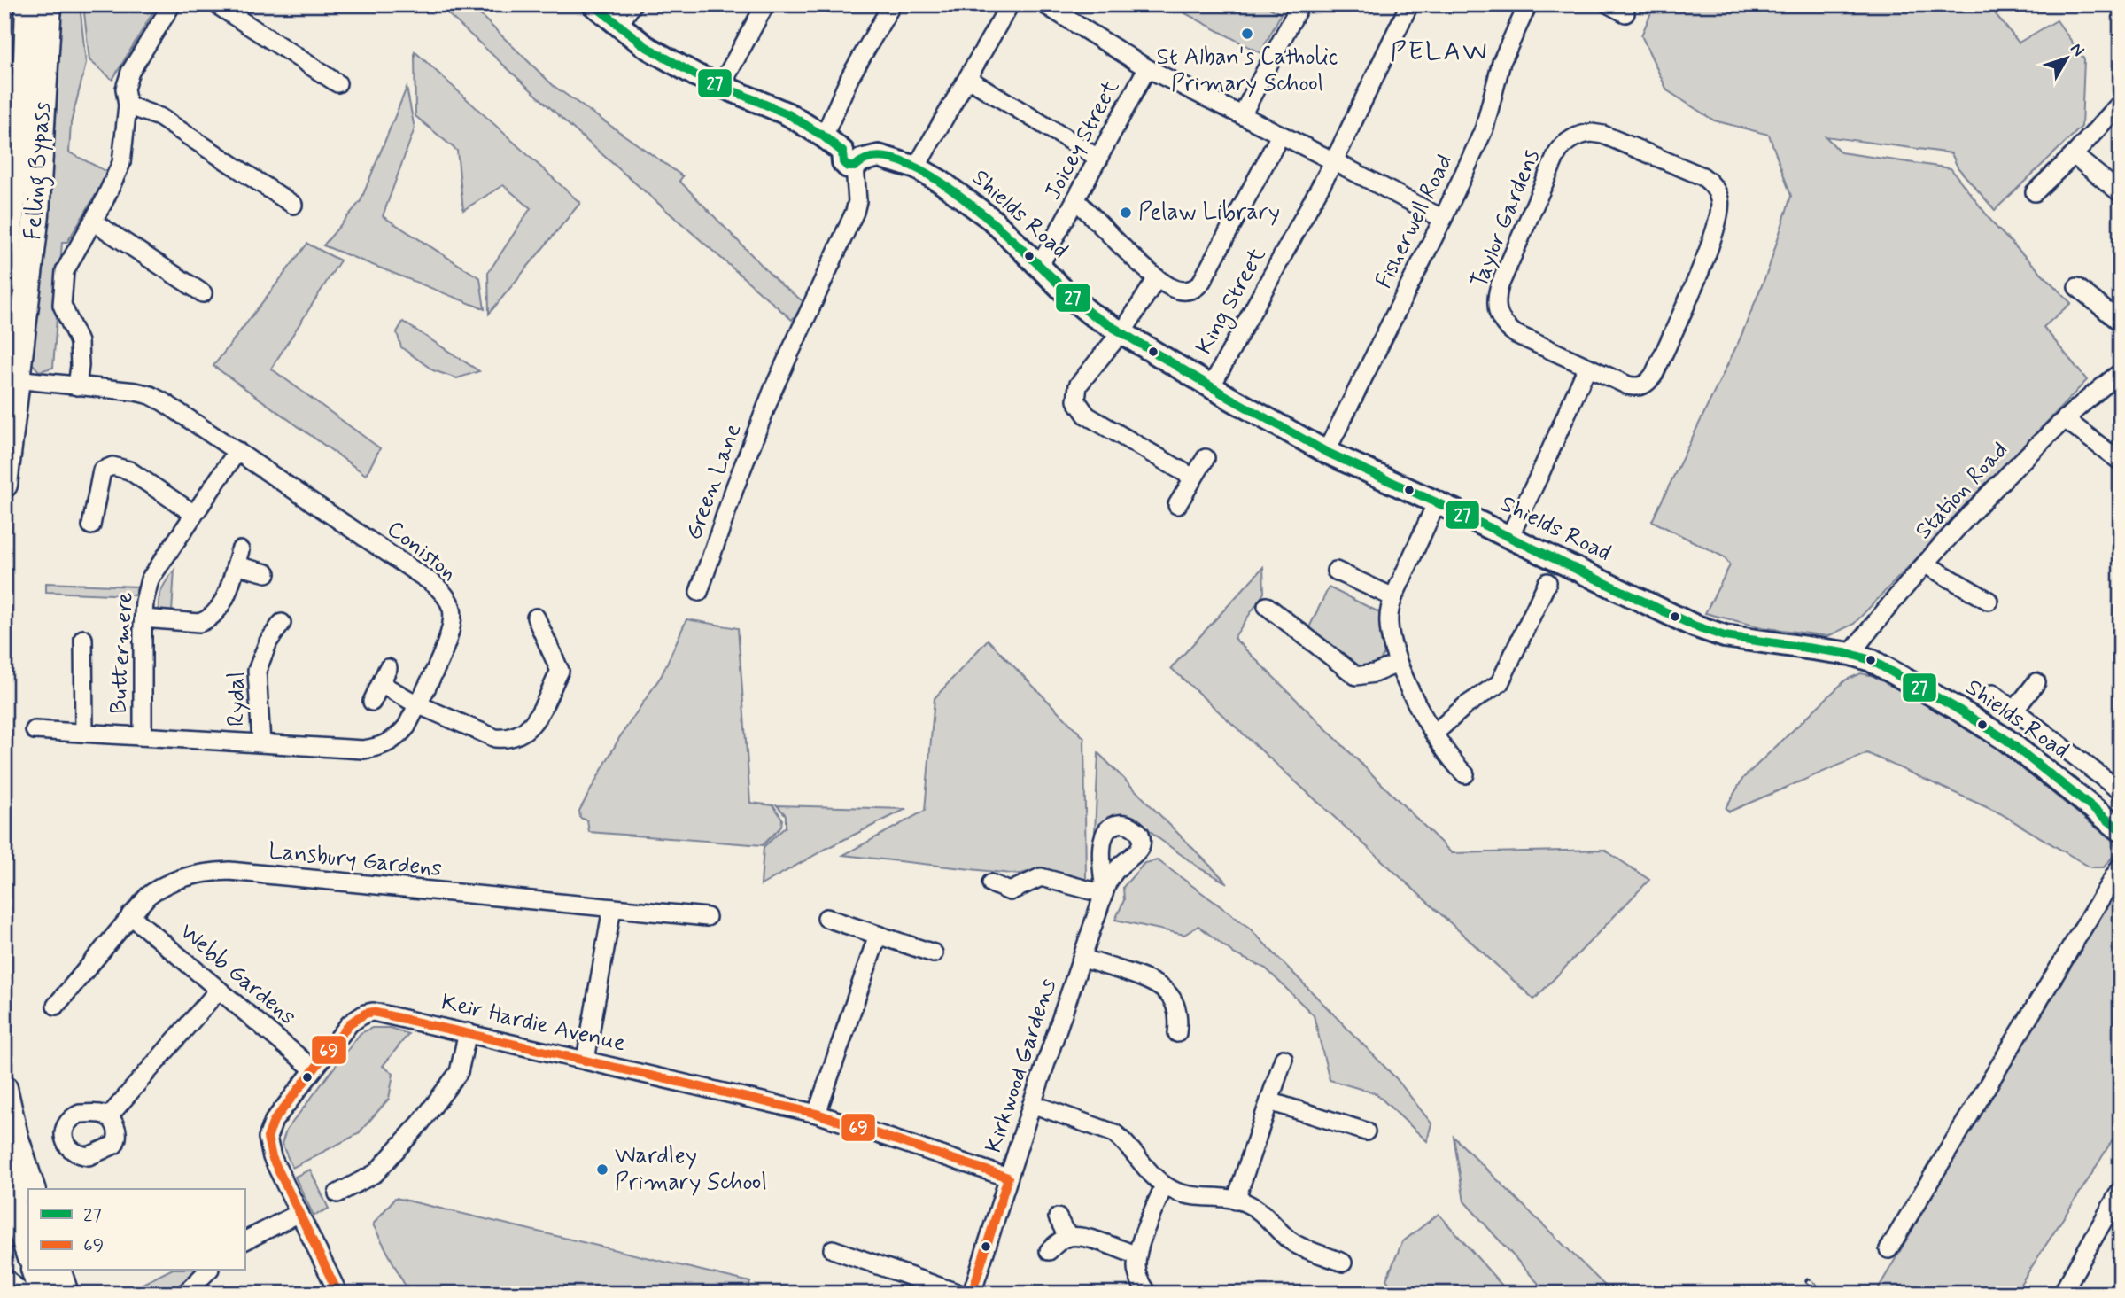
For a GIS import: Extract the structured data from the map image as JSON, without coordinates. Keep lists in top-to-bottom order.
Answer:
{
  "streets": {
    "highway": ["Felling Bypass"],
    "main road": ["Shields Road"],
    "street": [
      "Joicey Street",
      "Taylor Gardens",
      "Fisherwell Road",
      "King Street",
      "Green Lane",
      "Station Road",
      "Coniston",
      "Buttermere",
      "Rydal",
      "Lansbury Gardens",
      "Webb Gardens",
      "Keir Hardie Avenue",
      "Kirkwood Gardens"
    ]
  },
  "crossings": [
    ["Joicey Street", "Shields Road"],
    ["Felling Bypass", "Coniston"],
    ["Shields Road", "Fisherwell Road"],
    ["Shields Road", "King Street"],
    ["Shields Road", "Green Lane"],
    ["Shields Road", "Station Road"],
    ["Coniston", "Buttermere"],
    ["Coniston", "Rydal"],
    ["Lansbury Gardens", "Webb Gardens"],
    ["Webb Gardens", "Keir Hardie Avenue"],
    ["Keir Hardie Avenue", "Kirkwood Gardens"]
  ],
  "districts": ["PELAW"],
  "places": ["St Alban's Catholic Primary School", "Pelaw Library", "Wardley Primary School"],
  "lines": ["transit line 27", "transit line 69"],
  "legend": ["27", "69"],
  "north": "top right"
}
